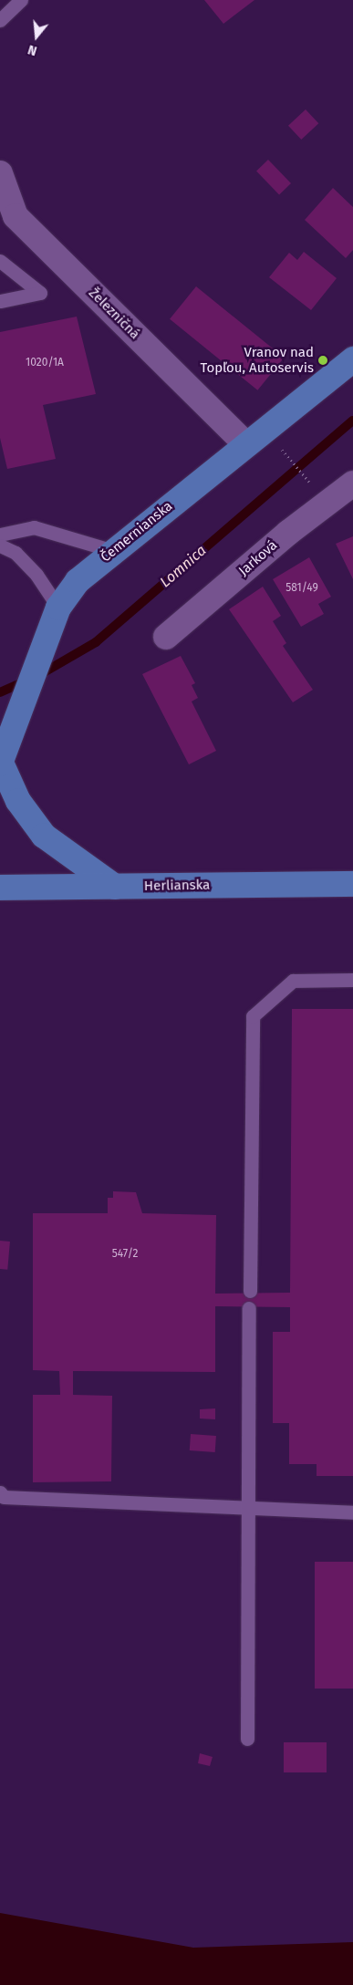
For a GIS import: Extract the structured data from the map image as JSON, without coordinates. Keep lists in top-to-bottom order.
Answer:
{
  "streets": {
    "main road": ["Čemernianska", "Herlianska"],
    "street": ["Železničná", "Jarková"]
  },
  "crossings": [
    ["Železničná", "Čemernianska"]
  ],
  "water": ["Lomnica"],
  "places": ["Vranov nad Topľou, Autoservis"],
  "house_numbers": ["1020/1A", "581/49", "547/2"],
  "north": "bottom"
}
